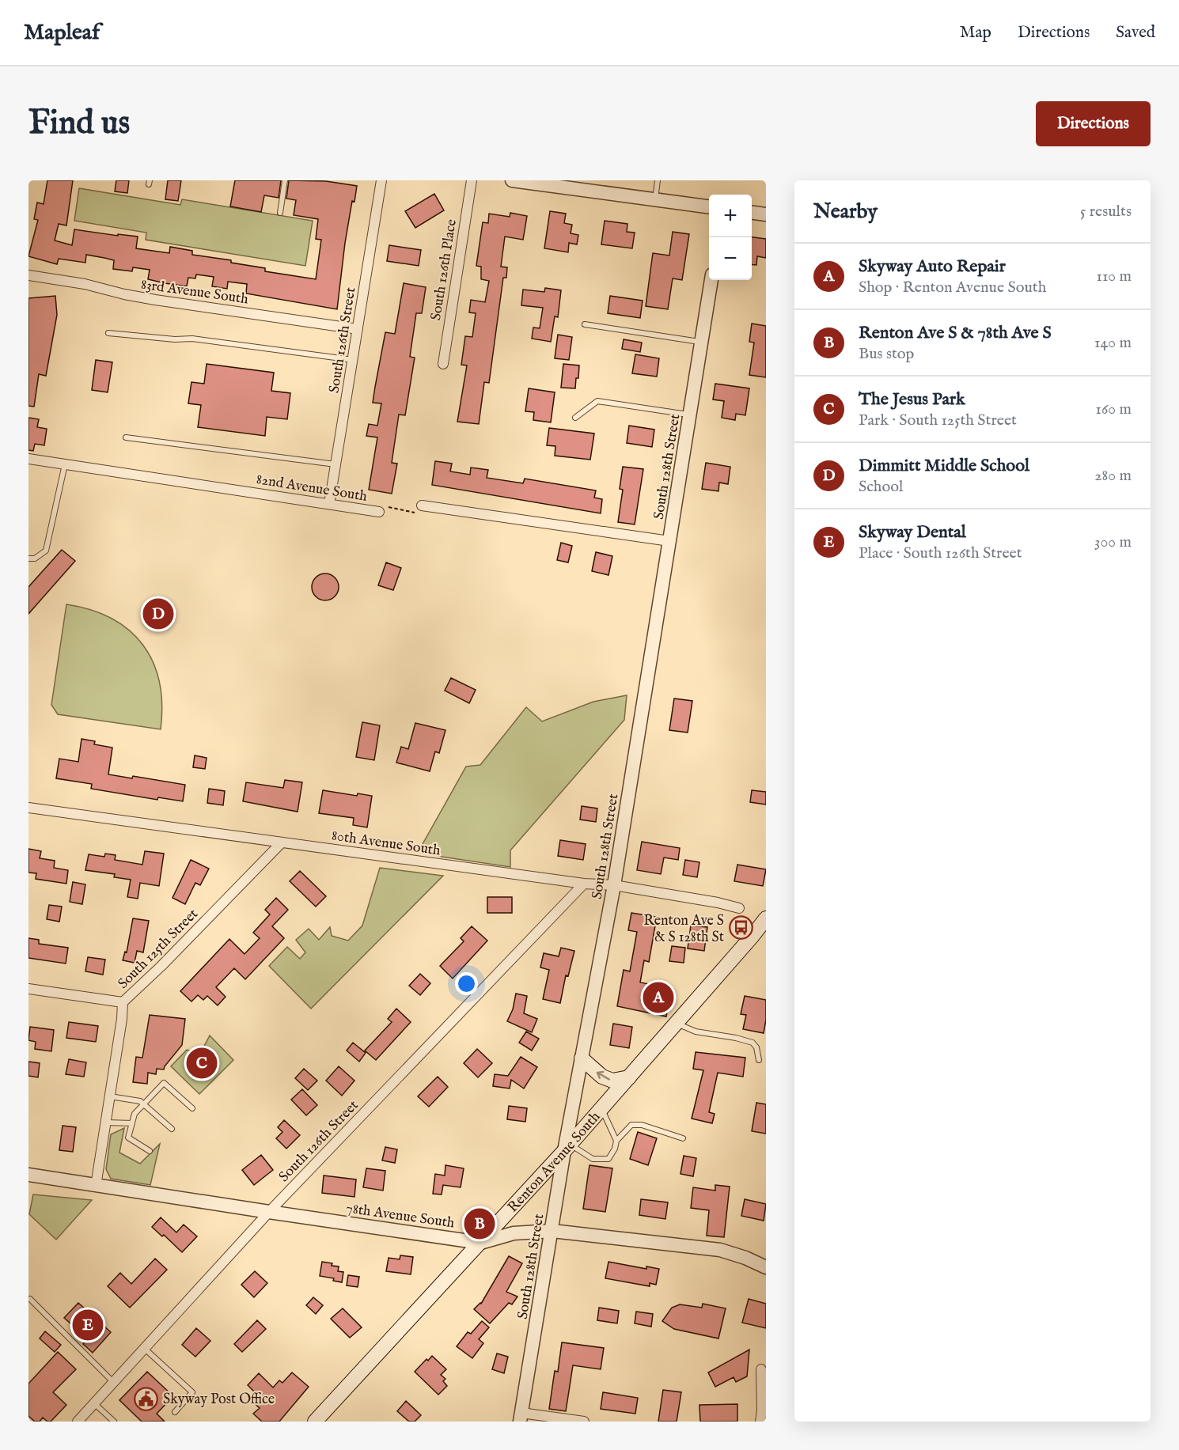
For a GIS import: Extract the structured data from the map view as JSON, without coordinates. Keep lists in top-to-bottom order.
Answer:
{
  "streets": {
    "main road": ["Renton Avenue South"],
    "street": [
      "South 126th Place",
      "83rd Avenue South",
      "South 126th Street",
      "South 128th Street",
      "82nd Avenue South",
      "80th Avenue South",
      "South 125th Street",
      "78th Avenue South"
    ]
  },
  "crossings": [
    ["83rd Avenue South", "South 126th Street"],
    ["South 126th Street", "82nd Avenue South"],
    ["South 126th Street", "80th Avenue South"],
    ["South 126th Street", "78th Avenue South"],
    ["South 128th Street", "80th Avenue South"],
    ["South 128th Street", "Renton Avenue South"],
    ["South 128th Street", "78th Avenue South"],
    ["80th Avenue South", "South 125th Street"],
    ["South 125th Street", "78th Avenue South"],
    ["Renton Avenue South", "78th Avenue South"]
  ],
  "places": {
    "bus stop": ["Renton Ave S & S 128th St"],
    "public building": ["Skyway Post Office"]
  },
  "page": {
    "header": "Mapleaf",
    "nav": ["Map", "Directions", "Saved"],
    "buttons": "Directions",
    "title": "Find us",
    "heading": ["Nearby", "5 results"],
    "map_buttons": ["+", "−"],
    "list": [
      {
        "mark": "A",
        "name": "Skyway Auto Repair",
        "note": "Shop · Renton Avenue South",
        "value": "110 m"
      },
      {
        "mark": "B",
        "name": "Renton Ave S & 78th Ave S",
        "note": "Bus stop",
        "value": "140 m"
      },
      {
        "mark": "C",
        "name": "The Jesus Park",
        "note": "Park · South 125th Street",
        "value": "160 m"
      },
      {
        "mark": "D",
        "name": "Dimmitt Middle School",
        "note": "School",
        "value": "280 m"
      },
      {
        "mark": "E",
        "name": "Skyway Dental",
        "note": "Place · South 126th Street",
        "value": "300 m"
      }
    ],
    "pins": [
      "D",
      "A",
      "C",
      "B",
      "E"
    ]
  }
}
